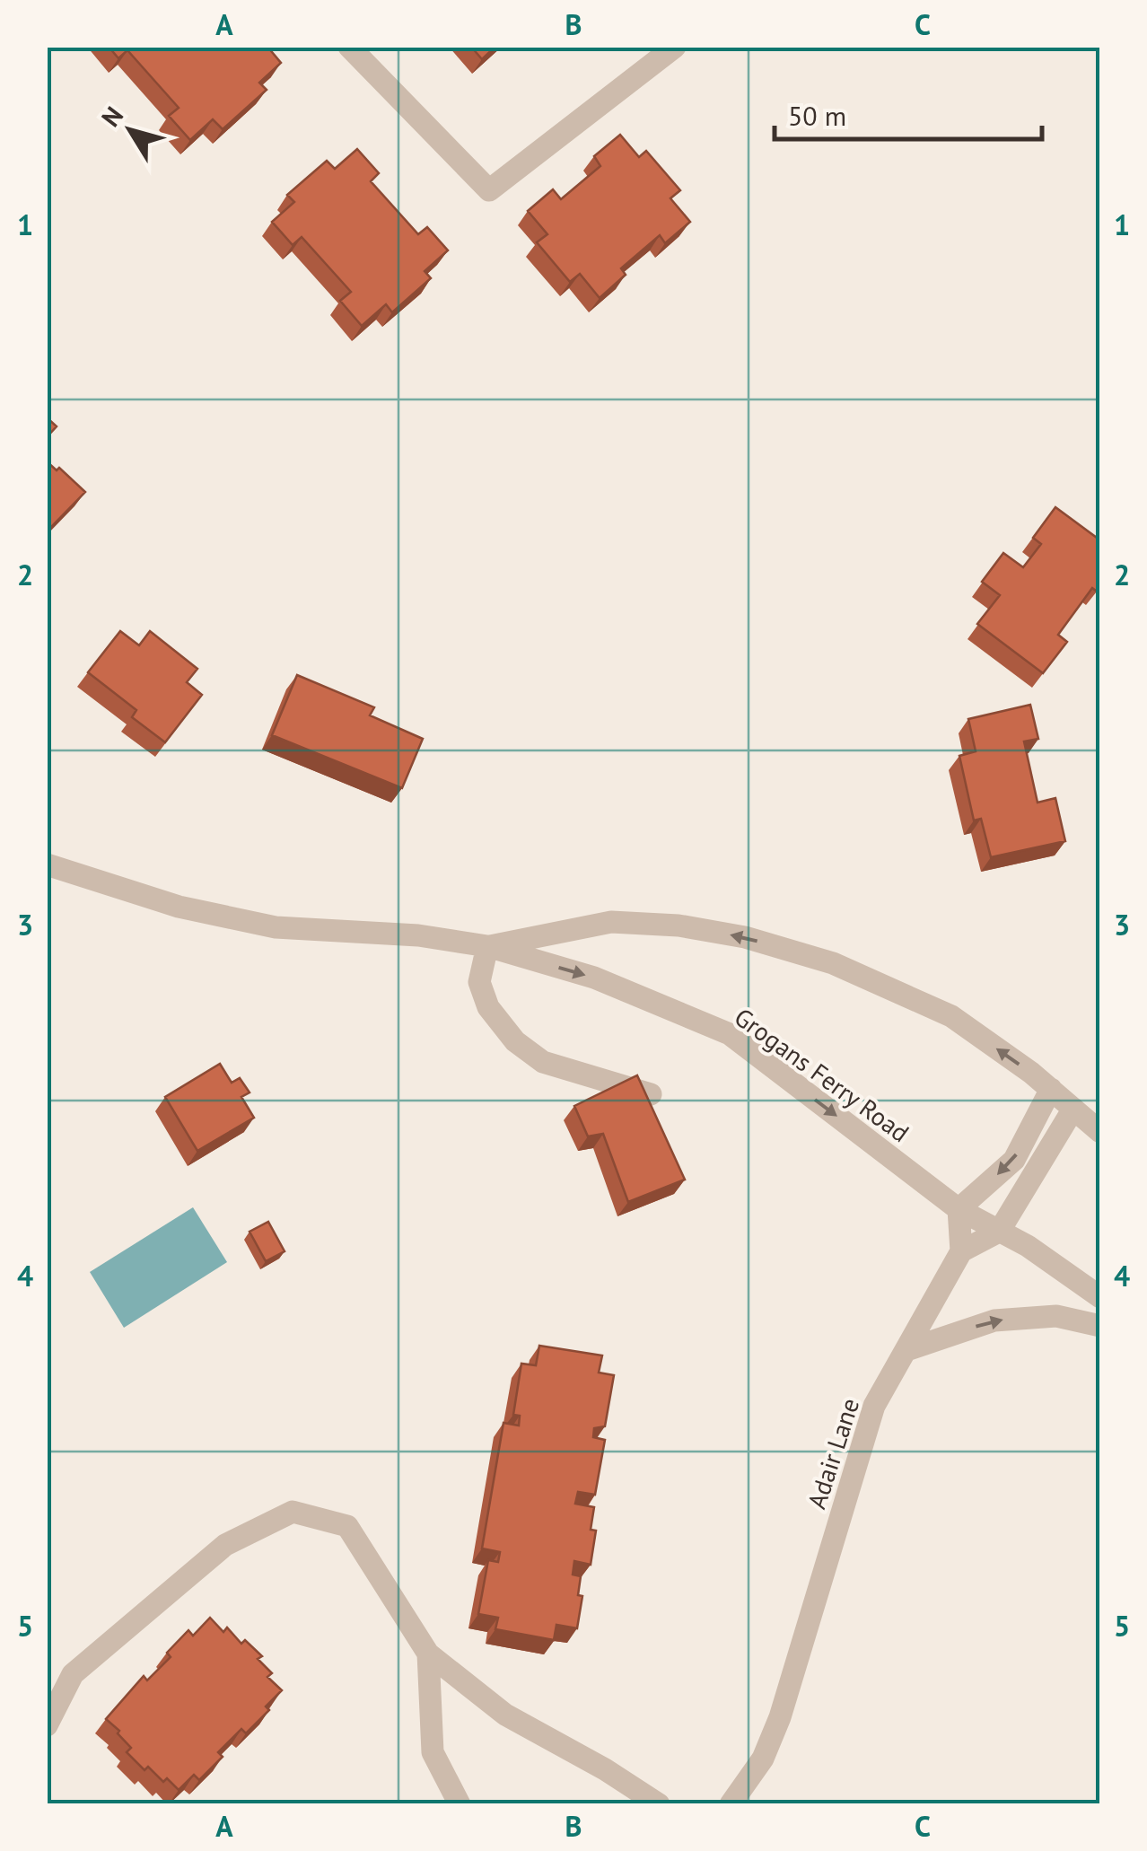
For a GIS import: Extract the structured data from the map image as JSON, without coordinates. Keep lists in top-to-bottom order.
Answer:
{
  "streets": {
    "street": ["Grogans Ferry Road", "Adair Lane"]
  },
  "scale_bar": "50 m",
  "north": "top left",
  "grid": {
    "columns": ["A", "B", "C"],
    "rows": [
      "1",
      "2",
      "3",
      "4",
      "5"
    ]
  }
}
